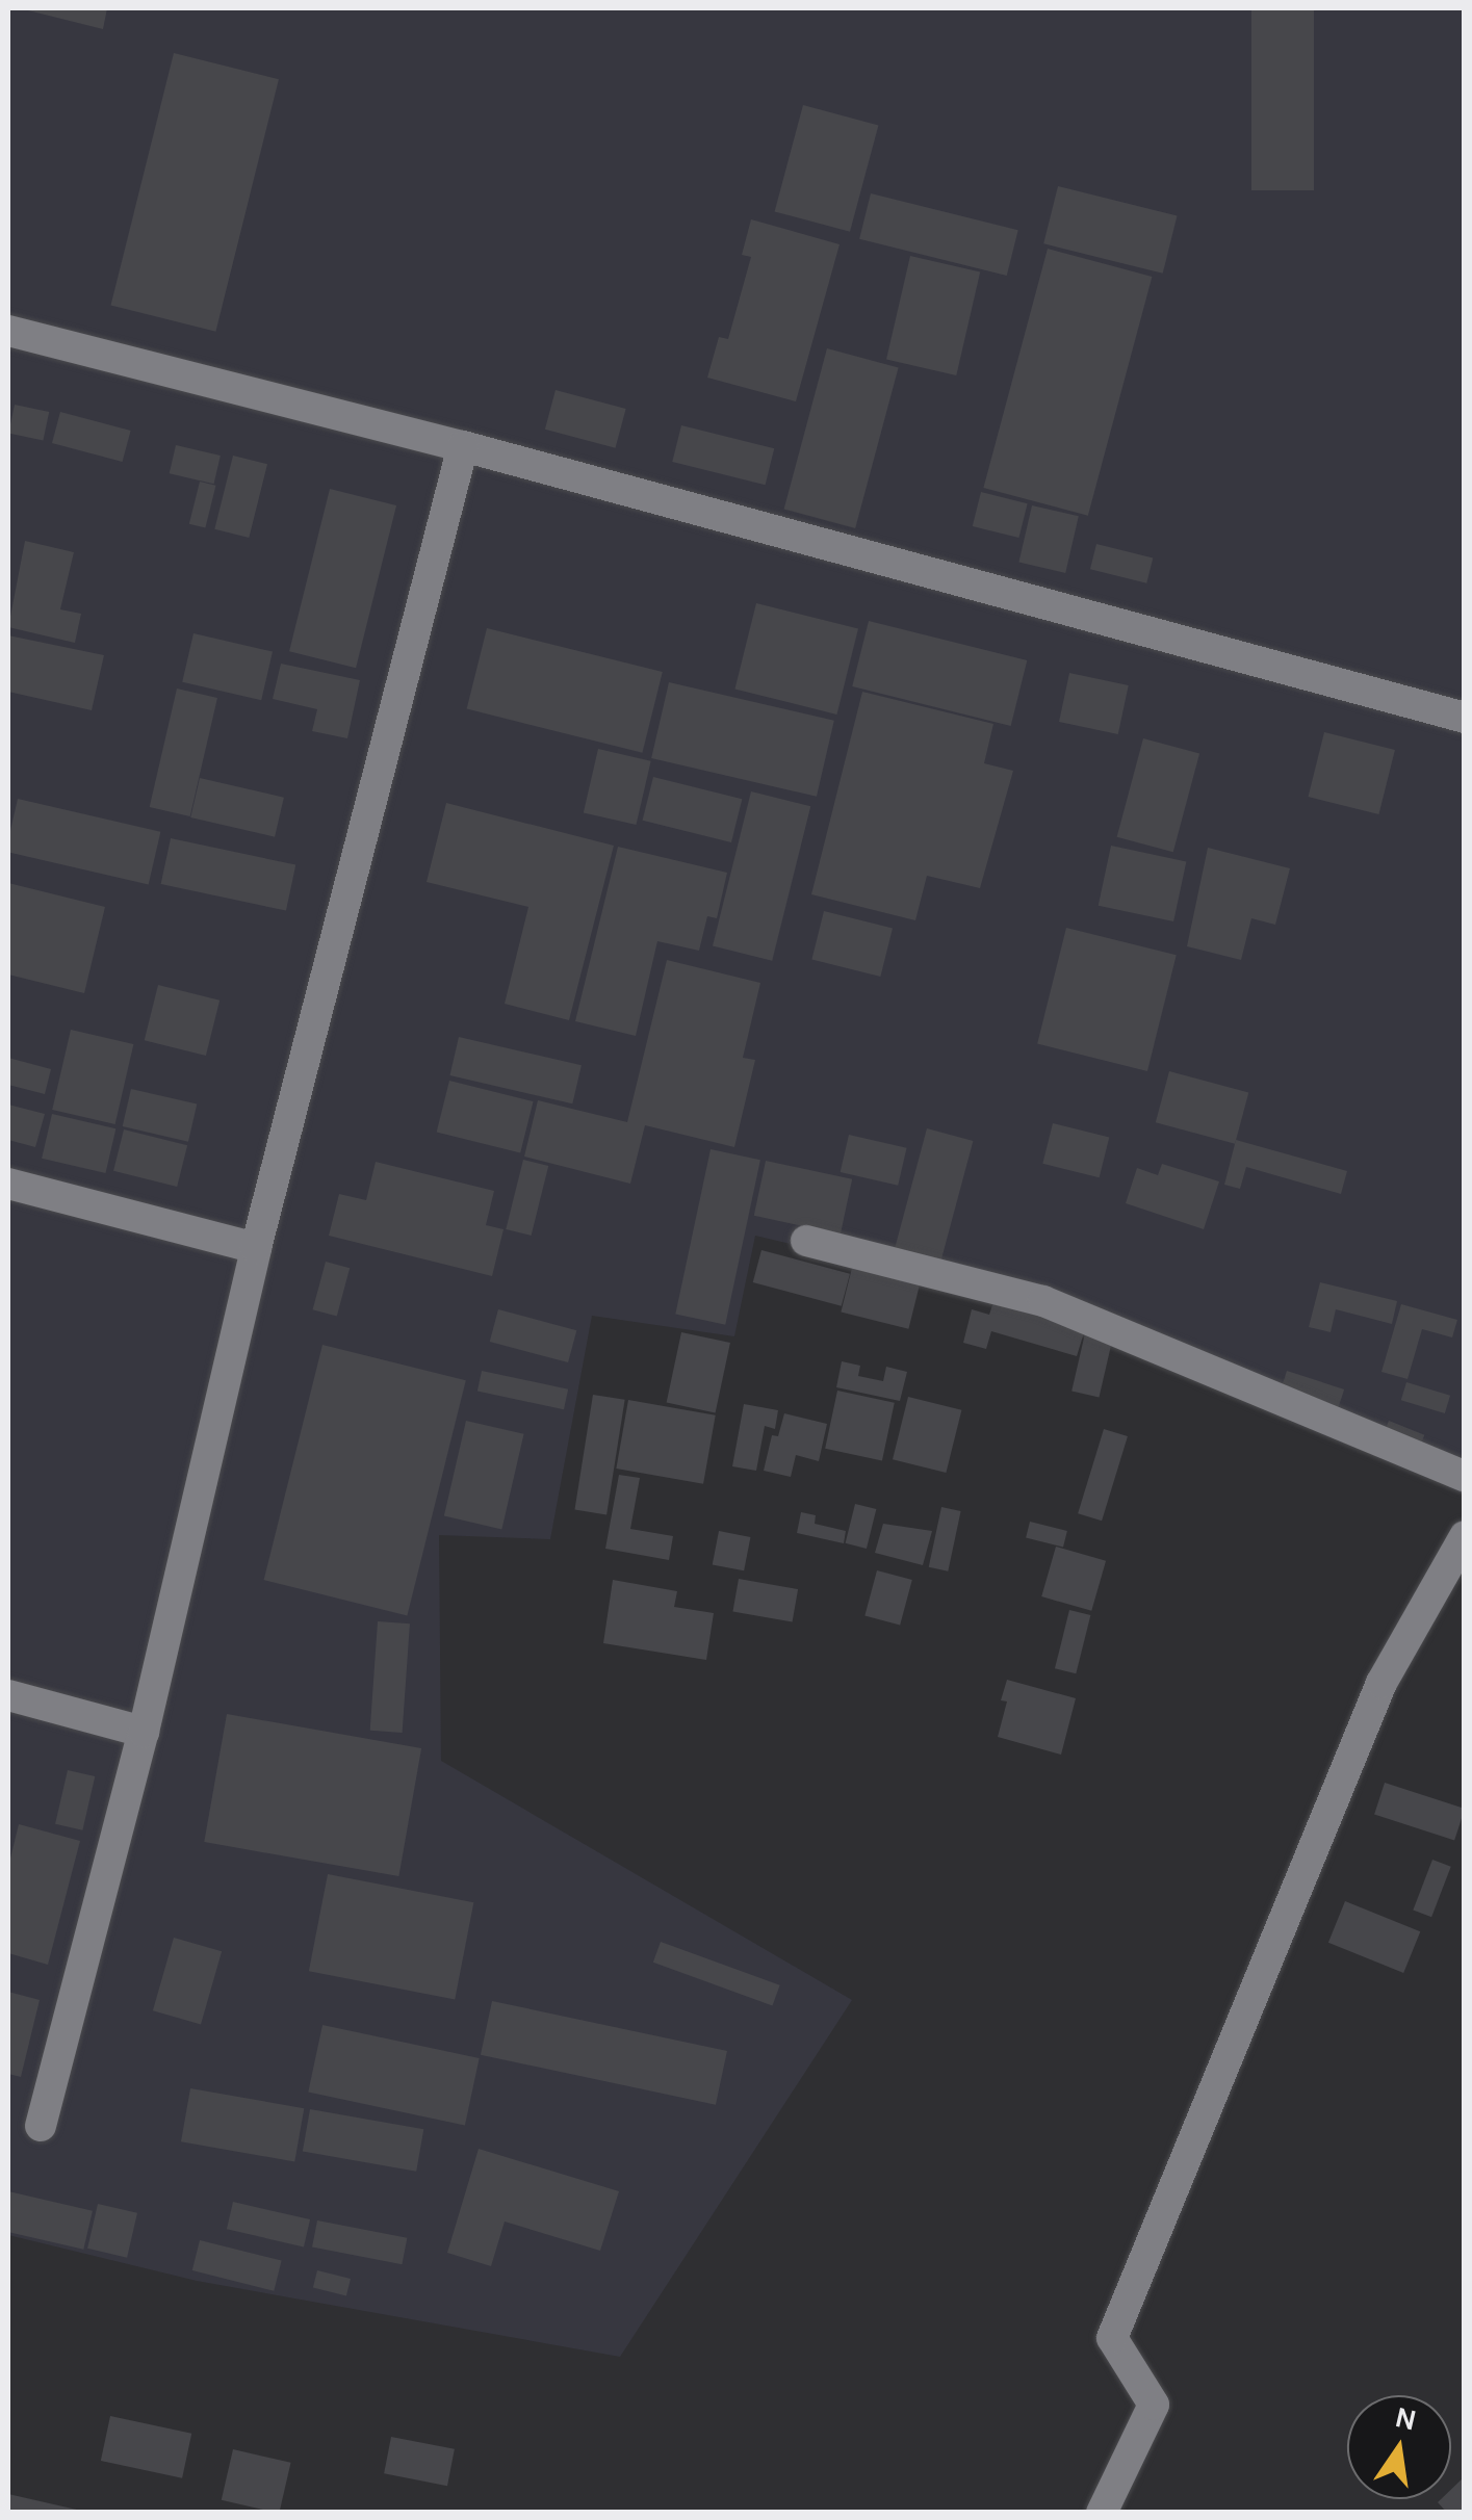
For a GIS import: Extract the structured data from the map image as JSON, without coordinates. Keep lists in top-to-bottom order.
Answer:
{
  "north": "top"
}
